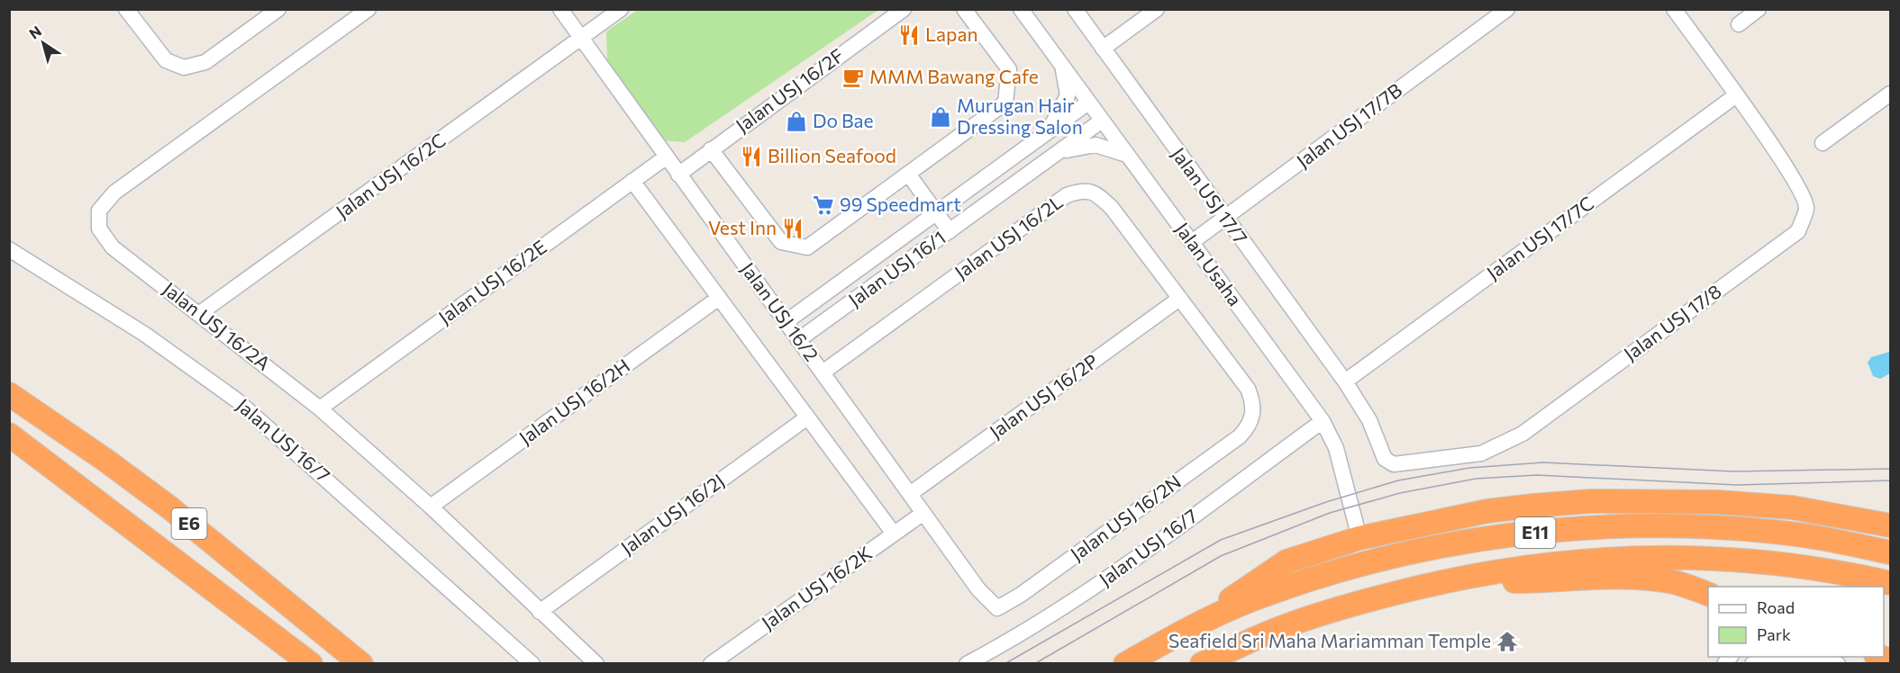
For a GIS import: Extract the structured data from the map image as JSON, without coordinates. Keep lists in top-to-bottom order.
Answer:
{
  "streets": {
    "highway": ["E6", "E11"],
    "street": [
      "Jalan USJ 16/2F",
      "Jalan USJ 17/7B",
      "Jalan USJ 16/2C",
      "Jalan USJ 17/7",
      "Jalan USJ 16/2L",
      "Jalan USJ 17/7C",
      "Jalan Usaha",
      "Jalan USJ 16/1",
      "Jalan USJ 16/2E",
      "Jalan USJ 16/2",
      "Jalan USJ 17/8",
      "Jalan USJ 16/2A",
      "Jalan USJ 16/2P",
      "Jalan USJ 16/2H",
      "Jalan USJ 16/7",
      "Jalan USJ 16/2J",
      "Jalan USJ 16/2N",
      "Jalan USJ 16/2K"
    ]
  },
  "crossings": [
    ["Jalan USJ 16/2F", "Jalan USJ 16/2"],
    ["Jalan USJ 17/7B", "Jalan USJ 17/7"],
    ["Jalan USJ 17/7B", "Jalan Usaha"],
    ["Jalan USJ 16/2C", "Jalan USJ 16/2"],
    ["Jalan USJ 16/2C", "Jalan USJ 16/2A"],
    ["Jalan USJ 17/7", "Jalan USJ 17/7C"],
    ["Jalan USJ 17/7", "Jalan USJ 17/8"],
    ["Jalan USJ 16/2L", "Jalan USJ 16/2"],
    ["Jalan USJ 16/2L", "Jalan USJ 16/2P"],
    ["Jalan USJ 16/2L", "Jalan USJ 16/2N"],
    ["Jalan USJ 17/7C", "Jalan USJ 17/8"],
    ["Jalan Usaha", "Jalan USJ 16/1"],
    ["Jalan Usaha", "Jalan USJ 16/7"],
    ["Jalan USJ 16/1", "Jalan USJ 16/2"],
    ["Jalan USJ 16/2E", "Jalan USJ 16/2"],
    ["Jalan USJ 16/2E", "Jalan USJ 16/2A"],
    ["Jalan USJ 16/2", "Jalan USJ 16/2P"],
    ["Jalan USJ 16/2", "Jalan USJ 16/2H"],
    ["Jalan USJ 16/2", "Jalan USJ 16/2J"],
    ["Jalan USJ 16/2", "Jalan USJ 16/2N"],
    ["Jalan USJ 16/2", "Jalan USJ 16/2K"],
    ["Jalan USJ 16/2A", "Jalan USJ 16/2H"],
    ["Jalan USJ 16/2A", "Jalan USJ 16/2J"]
  ],
  "places": {
    "restaurant": ["Lapan", "Billion Seafood", "Vest Inn"],
    "cafe": ["MMM Bawang Cafe"],
    "shop": ["Murugan Hair Dressing Salon", "Do Bae"],
    "supermarket": ["99 Speedmart"],
    "temple": ["Seafield Sri Maha Mariamman Temple"]
  },
  "legend": ["Road", "Park"],
  "north": "top left"
}
